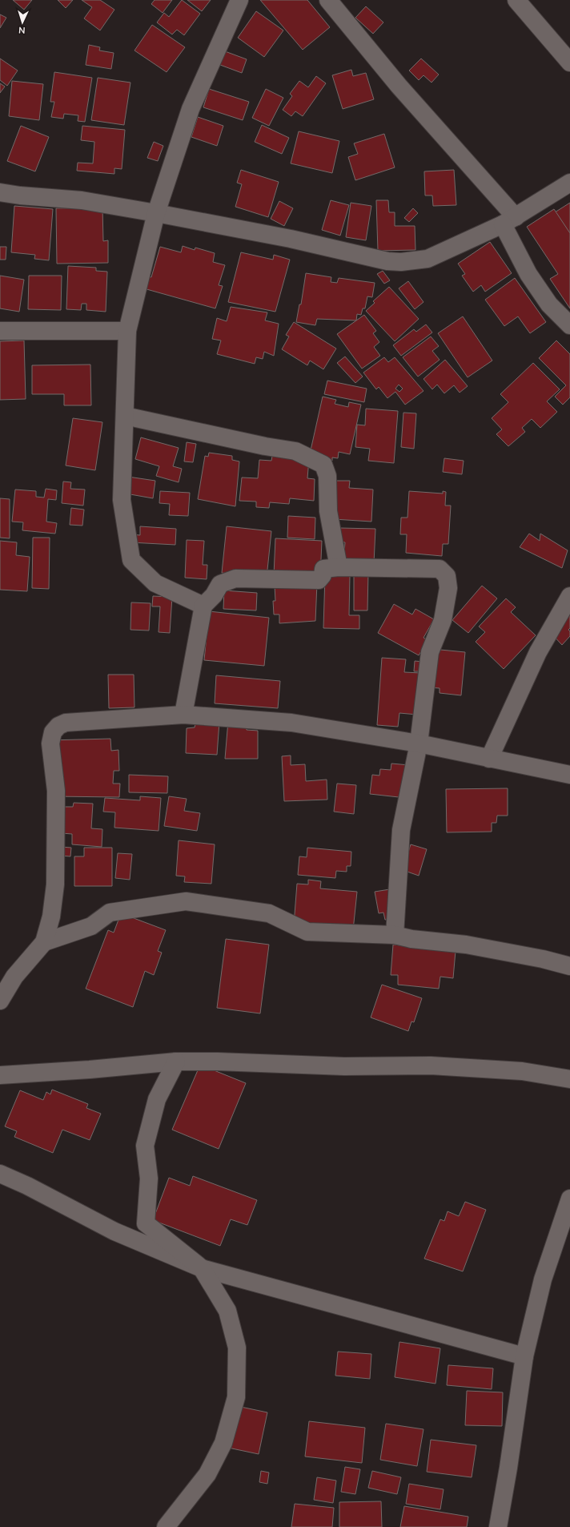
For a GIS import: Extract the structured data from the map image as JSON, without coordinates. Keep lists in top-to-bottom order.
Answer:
{
  "north": "bottom"
}
